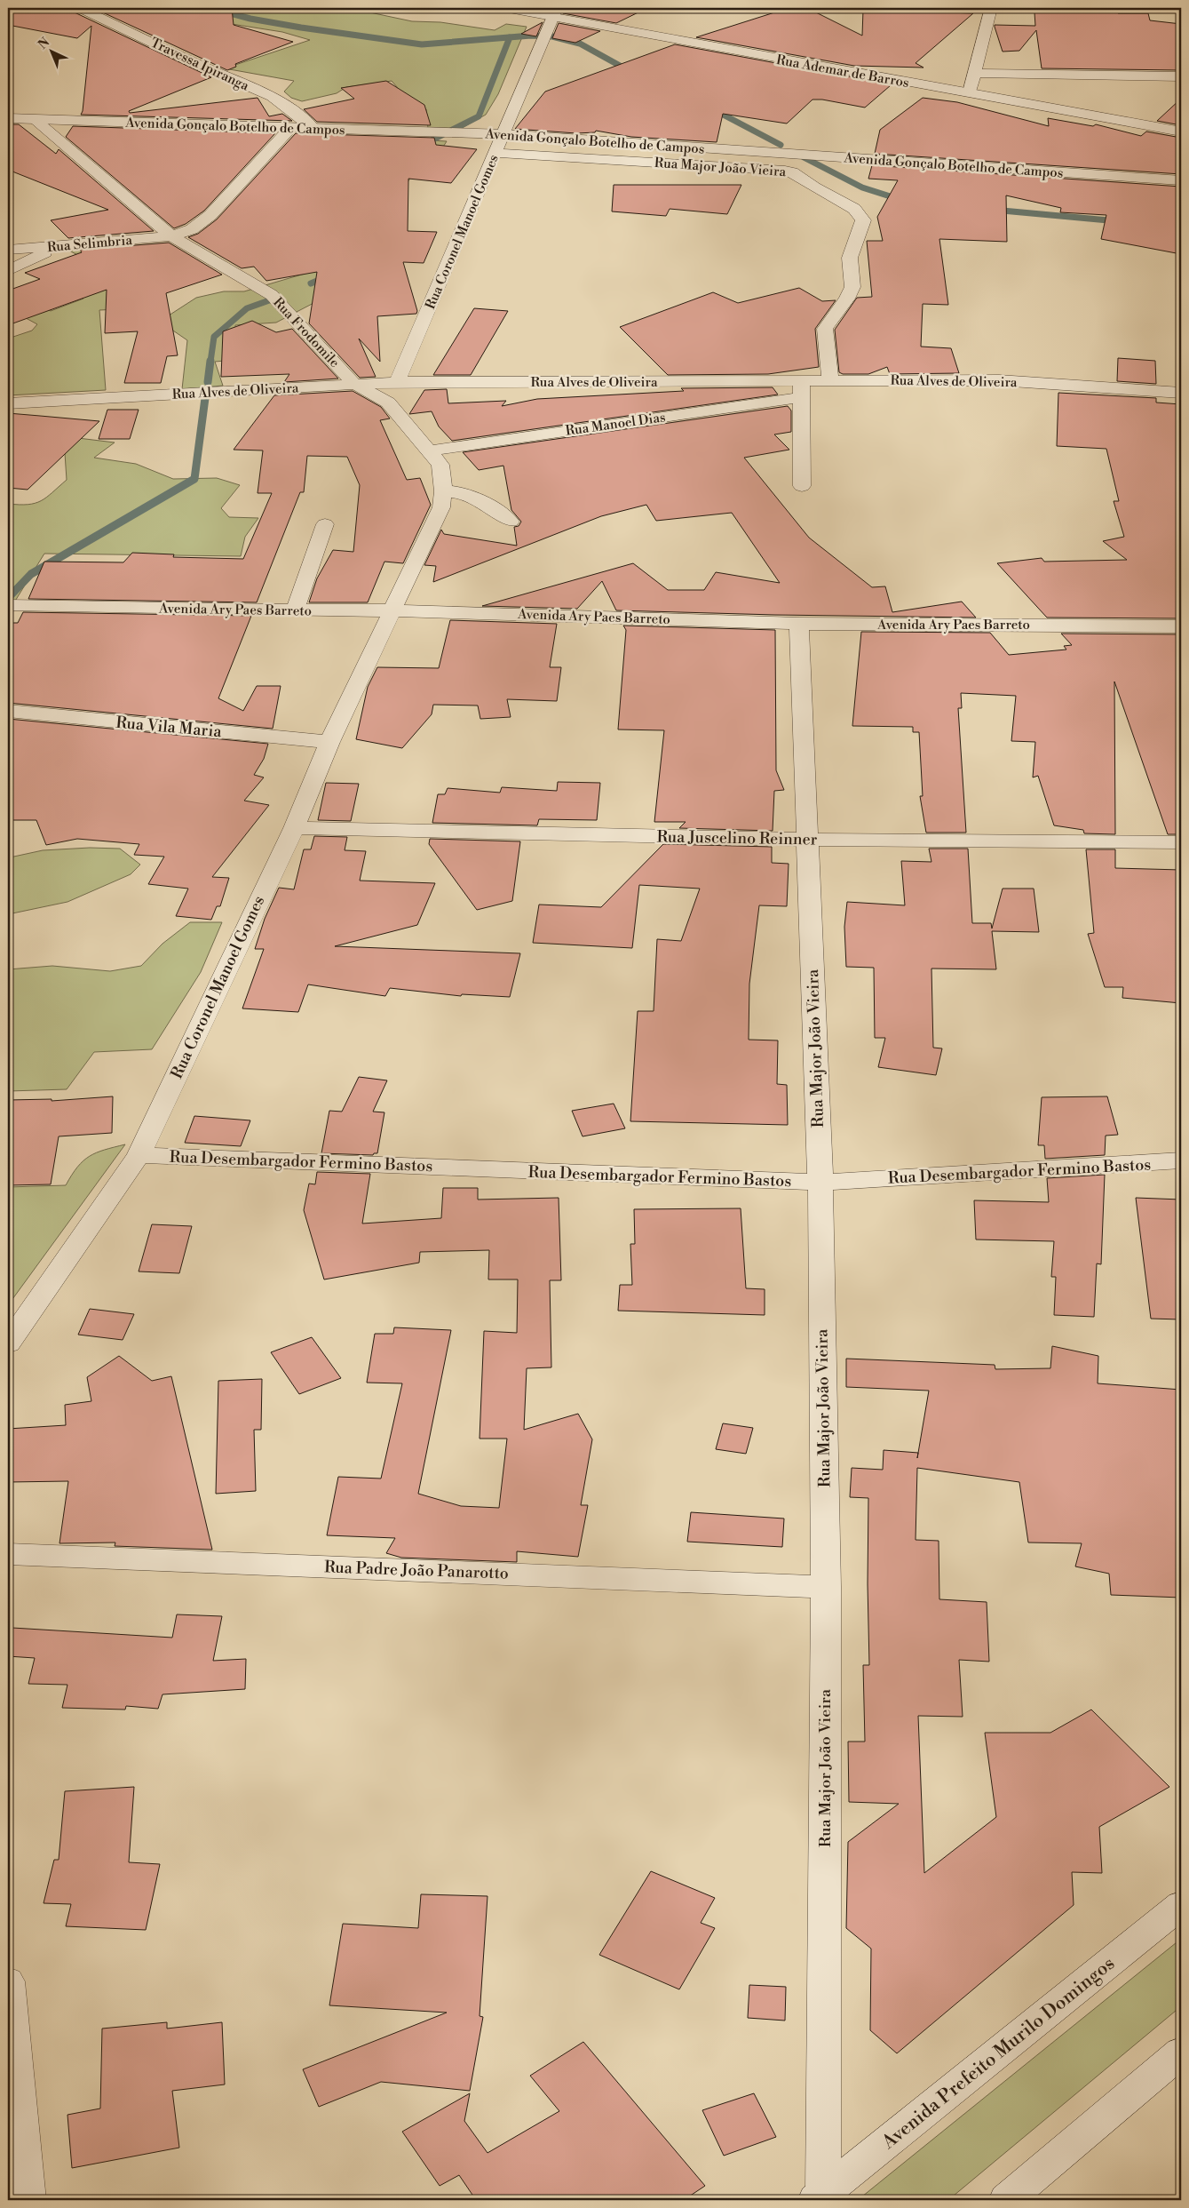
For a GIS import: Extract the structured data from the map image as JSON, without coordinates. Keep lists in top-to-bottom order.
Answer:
{
  "streets": {
    "street": [
      "Travessa Ipiranga",
      "Rua Ademar de Barros",
      "Avenida Gonçalo Botelho de Campos",
      "Rua Major João Vieira",
      "Rua Coronel Manoel Gomes",
      "Rua Selimbria",
      "Rua Frodomile",
      "Rua Alves de Oliveira",
      "Rua Manoel Dias",
      "Avenida Ary Paes Barreto",
      "Rua Vila Maria",
      "Rua Juscelino Reinner",
      "Rua Desembargador Fermino Bastos",
      "Rua Padre João Panarotto",
      "Avenida Prefeito Murilo Domingos"
    ]
  },
  "crossings": [
    ["Travessa Ipiranga", "Avenida Gonçalo Botelho de Campos"],
    ["Rua Ademar de Barros", "Rua Coronel Manoel Gomes"],
    ["Avenida Gonçalo Botelho de Campos", "Rua Coronel Manoel Gomes"],
    ["Avenida Gonçalo Botelho de Campos", "Rua Frodomile"],
    ["Rua Major João Vieira", "Rua Coronel Manoel Gomes"],
    ["Rua Major João Vieira", "Rua Alves de Oliveira"],
    ["Rua Major João Vieira", "Avenida Ary Paes Barreto"],
    ["Rua Major João Vieira", "Rua Juscelino Reinner"],
    ["Rua Major João Vieira", "Rua Desembargador Fermino Bastos"],
    ["Rua Major João Vieira", "Rua Padre João Panarotto"],
    ["Rua Major João Vieira", "Avenida Prefeito Murilo Domingos"],
    ["Rua Coronel Manoel Gomes", "Rua Frodomile"],
    ["Rua Coronel Manoel Gomes", "Rua Alves de Oliveira"],
    ["Rua Coronel Manoel Gomes", "Avenida Ary Paes Barreto"],
    ["Rua Coronel Manoel Gomes", "Rua Vila Maria"],
    ["Rua Coronel Manoel Gomes", "Rua Juscelino Reinner"],
    ["Rua Coronel Manoel Gomes", "Rua Desembargador Fermino Bastos"],
    ["Rua Selimbria", "Rua Frodomile"],
    ["Rua Frodomile", "Rua Alves de Oliveira"],
    ["Rua Frodomile", "Rua Manoel Dias"],
    ["Rua Frodomile", "Avenida Ary Paes Barreto"],
    ["Rua Alves de Oliveira", "Rua Manoel Dias"]
  ],
  "north": "top left"
}
